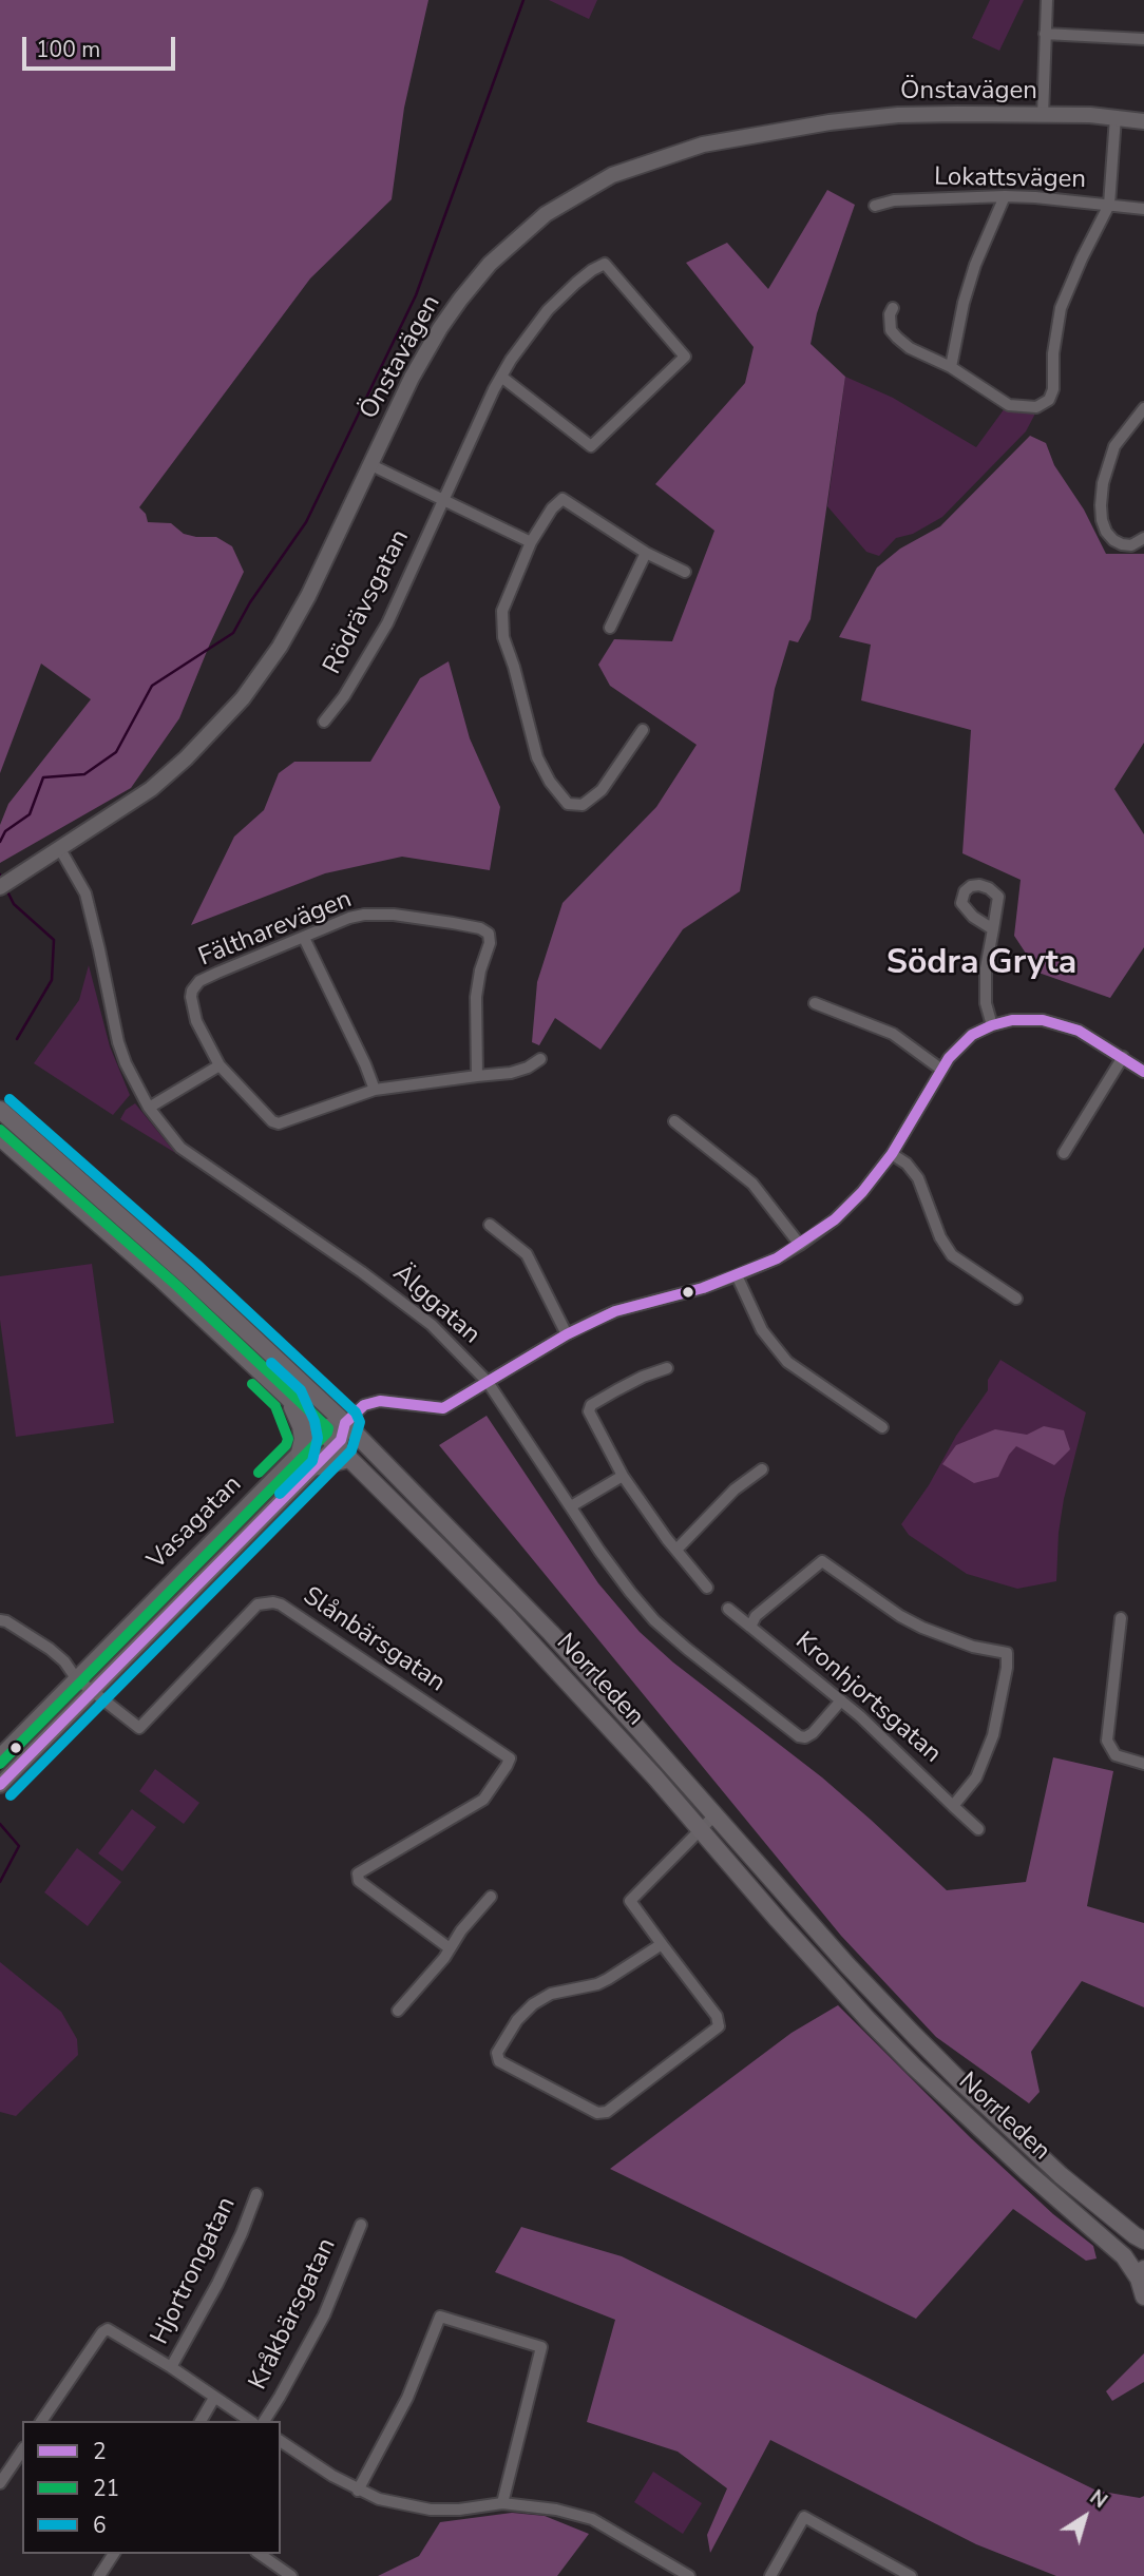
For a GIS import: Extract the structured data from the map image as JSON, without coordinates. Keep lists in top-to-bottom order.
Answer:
{
  "streets": {
    "main road": ["Norrleden"],
    "street": [
      "Önstavägen",
      "Lokattsvägen",
      "Rödrävsgatan",
      "Fältharevägen",
      "Älggatan",
      "Vasagatan",
      "Slånbärsgatan",
      "Kronhjortsgatan",
      "Hjortrongatan",
      "Kråkbärsgatan"
    ]
  },
  "crossings": [
    ["Önstavägen", "Älggatan"],
    ["Älggatan", "Kronhjortsgatan"],
    ["Vasagatan", "Slånbärsgatan"],
    ["Vasagatan", "Norrleden"]
  ],
  "districts": ["Södra Gryta"],
  "lines": ["transit line 2", "transit line 6", "transit line 21"],
  "legend": ["2", "21", "6"],
  "scale_bar": "100 m",
  "north": "top right"
}
